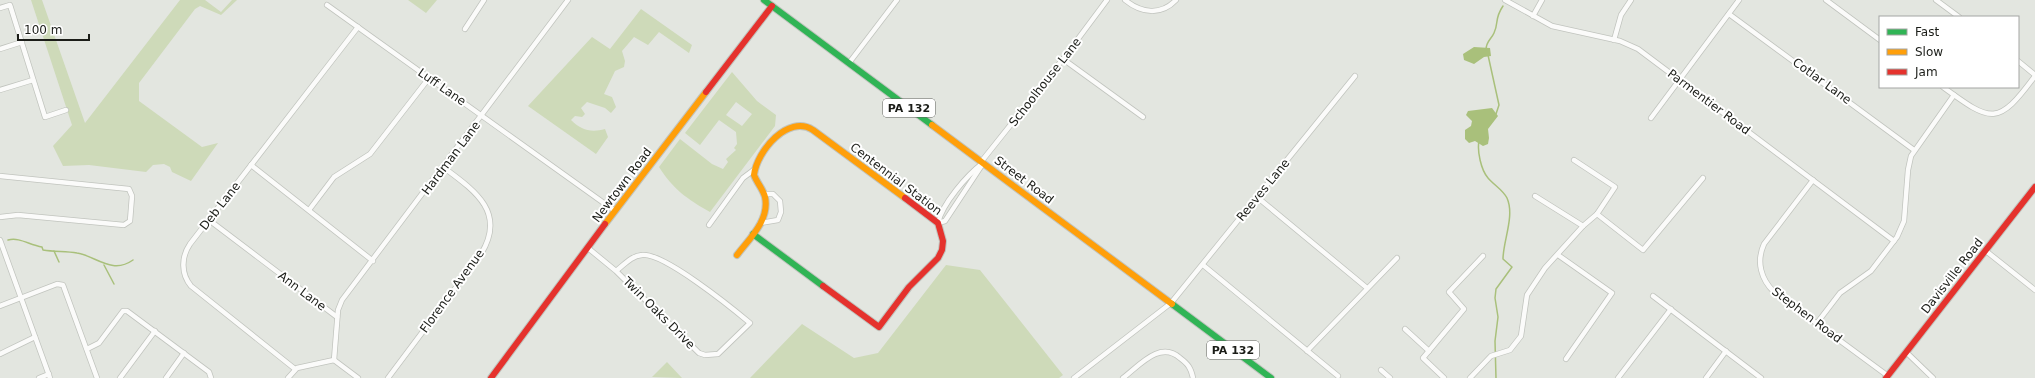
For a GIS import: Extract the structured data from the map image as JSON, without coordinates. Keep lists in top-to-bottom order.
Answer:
{
  "streets": {
    "street": [
      "Cotlar Lane",
      "Schoolhouse Lane",
      "Luff Lane",
      "Parmentier Road",
      "PA 132",
      "Hardman Lane",
      "Centennial Station",
      "Street Road",
      "Newtown Road",
      "Reeves Lane",
      "Deb Lane",
      "Davisville Road",
      "Ann Lane",
      "Florence Avenue",
      "Twin Oaks Drive",
      "Stephen Road"
    ]
  },
  "crossings": [
    ["Schoolhouse Lane", "Street Road"],
    ["Luff Lane", "Hardman Lane"],
    ["Luff Lane", "Newtown Road"],
    ["Luff Lane", "Deb Lane"],
    ["Parmentier Road", "Stephen Road"],
    ["Hardman Lane", "Ann Lane"],
    ["Hardman Lane", "Florence Avenue"],
    ["Street Road", "Newtown Road"],
    ["Street Road", "Reeves Lane"],
    ["Newtown Road", "Twin Oaks Drive"],
    ["Deb Lane", "Ann Lane"],
    ["Davisville Road", "Stephen Road"]
  ],
  "legend": ["Fast", "Slow", "Jam"],
  "scale_bar": "100 m"
}
